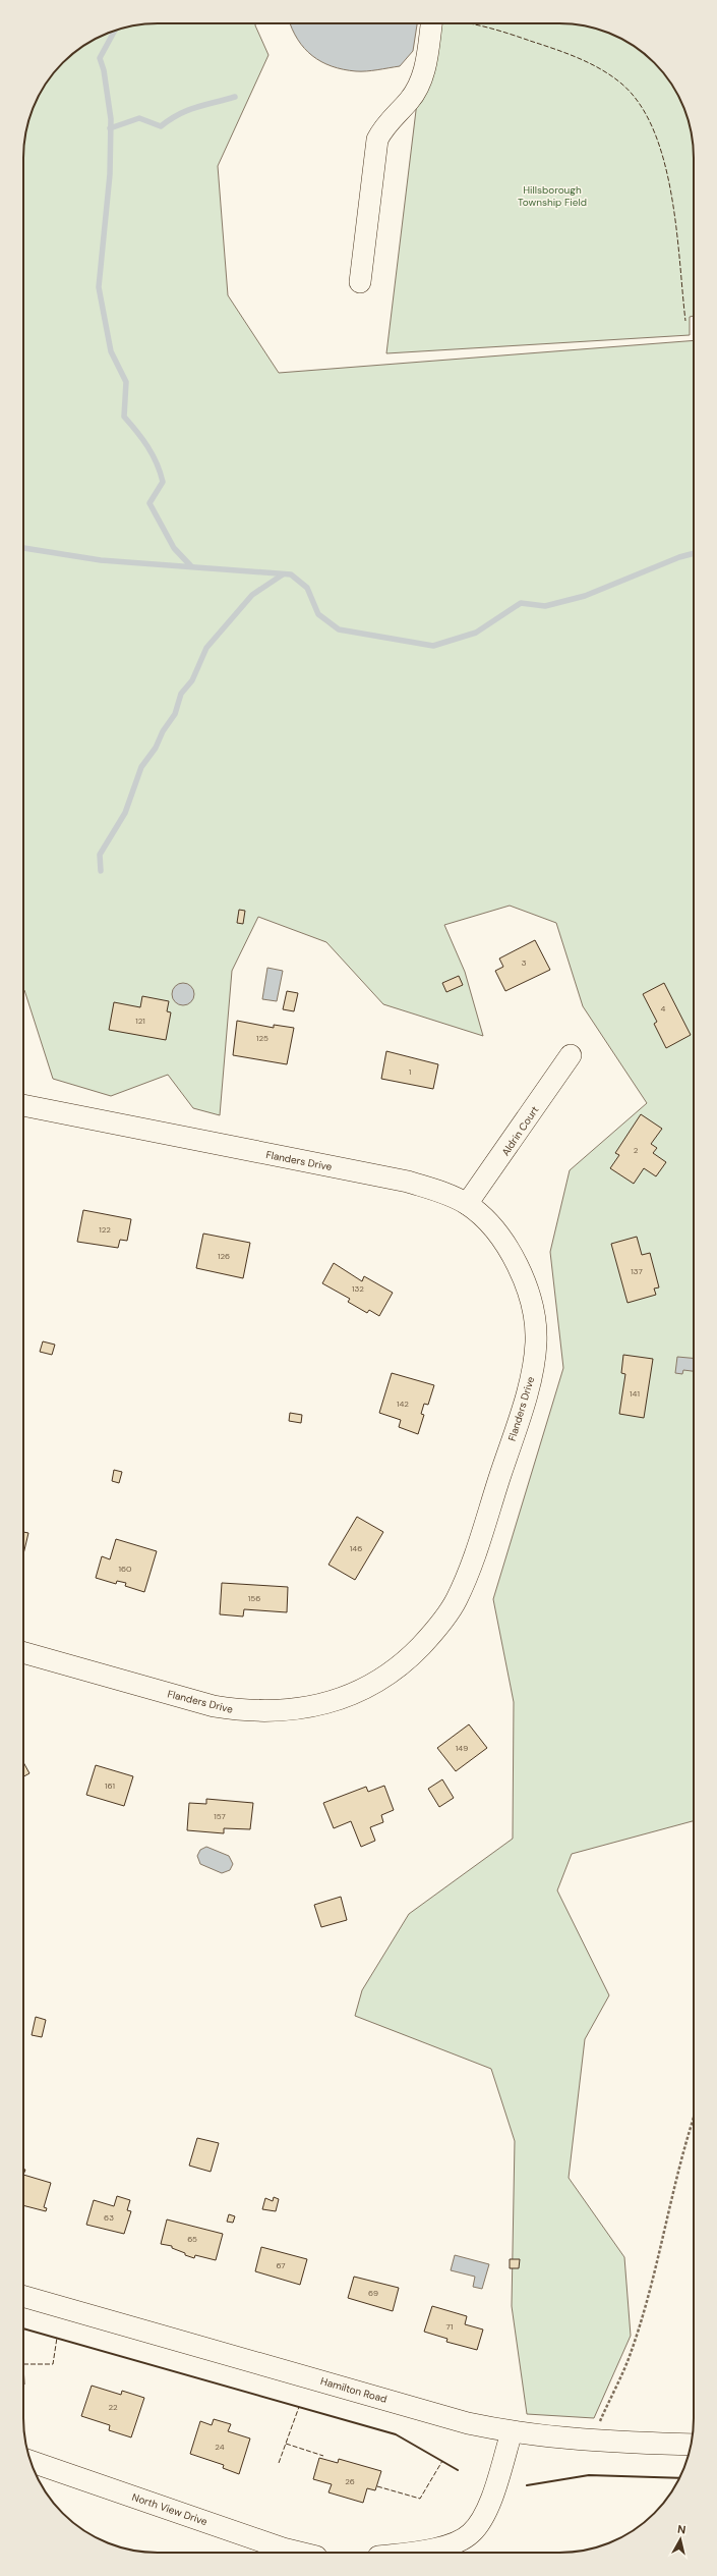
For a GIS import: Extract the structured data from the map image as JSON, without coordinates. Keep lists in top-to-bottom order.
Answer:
{
  "streets": {
    "street": [
      "Aldrin Court",
      "Flanders Drive",
      "Hamilton Road",
      "North View Drive"
    ]
  },
  "crossings": [
    ["Aldrin Court", "Flanders Drive"]
  ],
  "parks": ["Hillsborough Township Field"],
  "house_numbers": [
    "3",
    "4",
    "121",
    "125",
    "1",
    "2",
    "122",
    "126",
    "137",
    "132",
    "141",
    "142",
    "146",
    "160",
    "156",
    "149",
    "161",
    "157",
    "63",
    "65",
    "67",
    "69",
    "71",
    "22",
    "24",
    "26"
  ],
  "north": "top"
}
